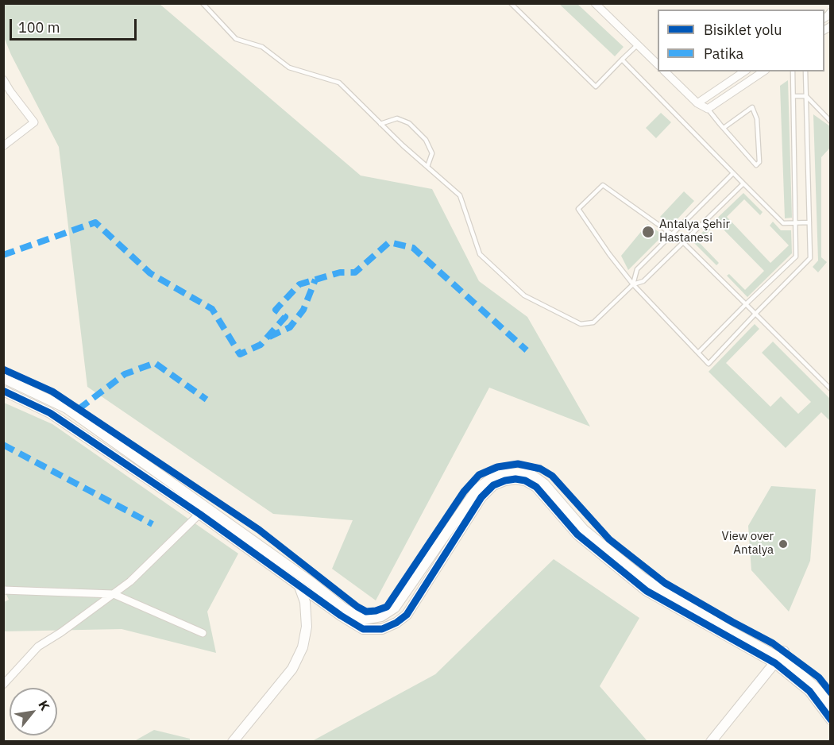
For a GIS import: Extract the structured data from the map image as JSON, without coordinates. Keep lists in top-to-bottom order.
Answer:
{
  "places": ["Antalya Şehir Hastanesi", "View over Antalya"],
  "legend": ["Bisiklet yolu", "Patika"],
  "scale_bar": "100 m",
  "north": "top right"
}
